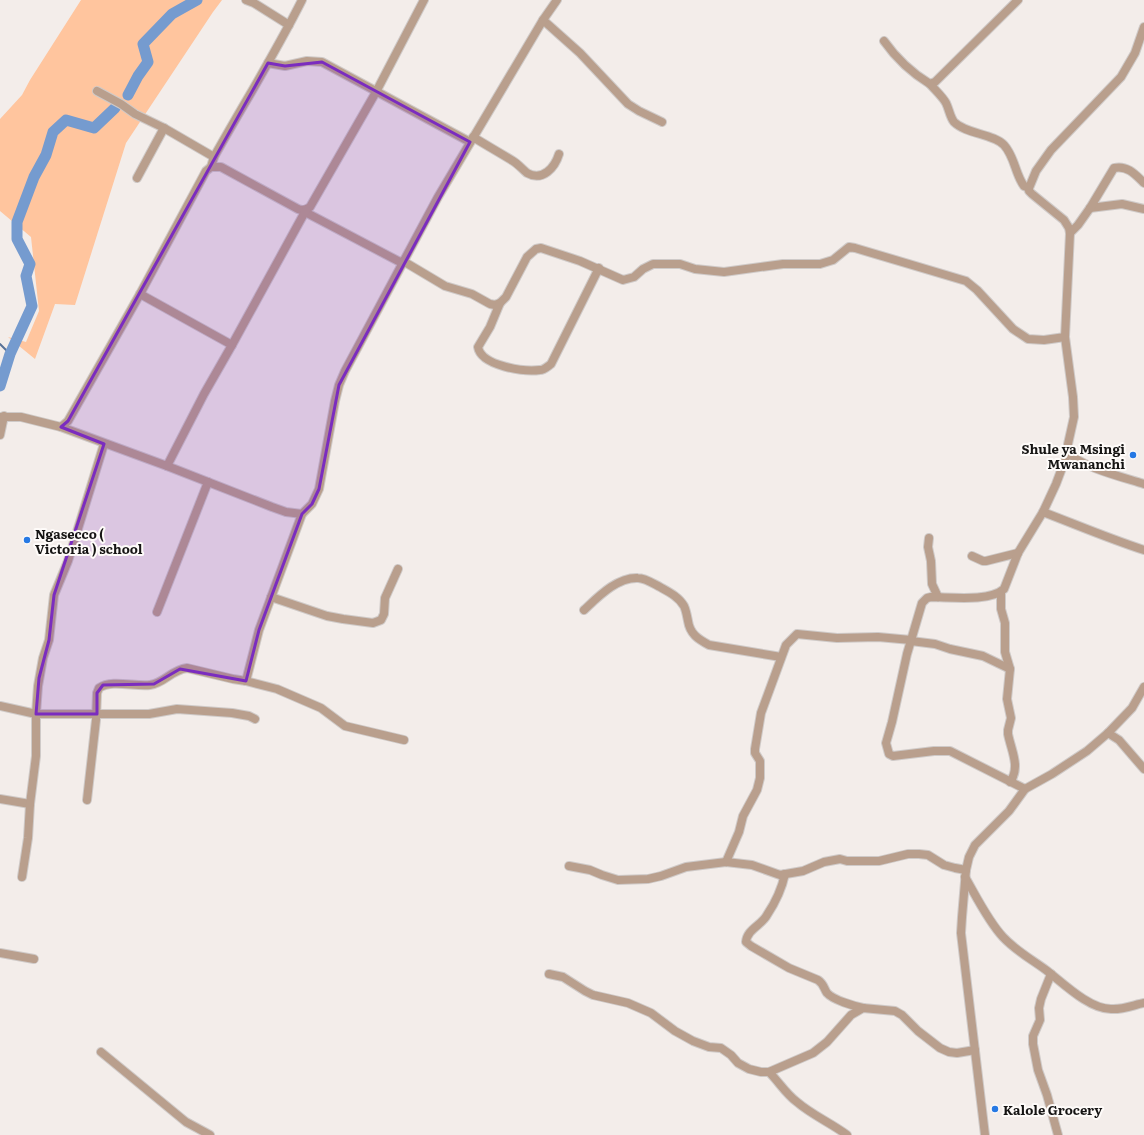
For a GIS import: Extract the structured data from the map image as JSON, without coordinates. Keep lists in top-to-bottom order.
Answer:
{
  "places": ["Shule ya Msingi Mwananchi", "Ngasecco ( Victoria ) school", "Kalole Grocery"]
}
